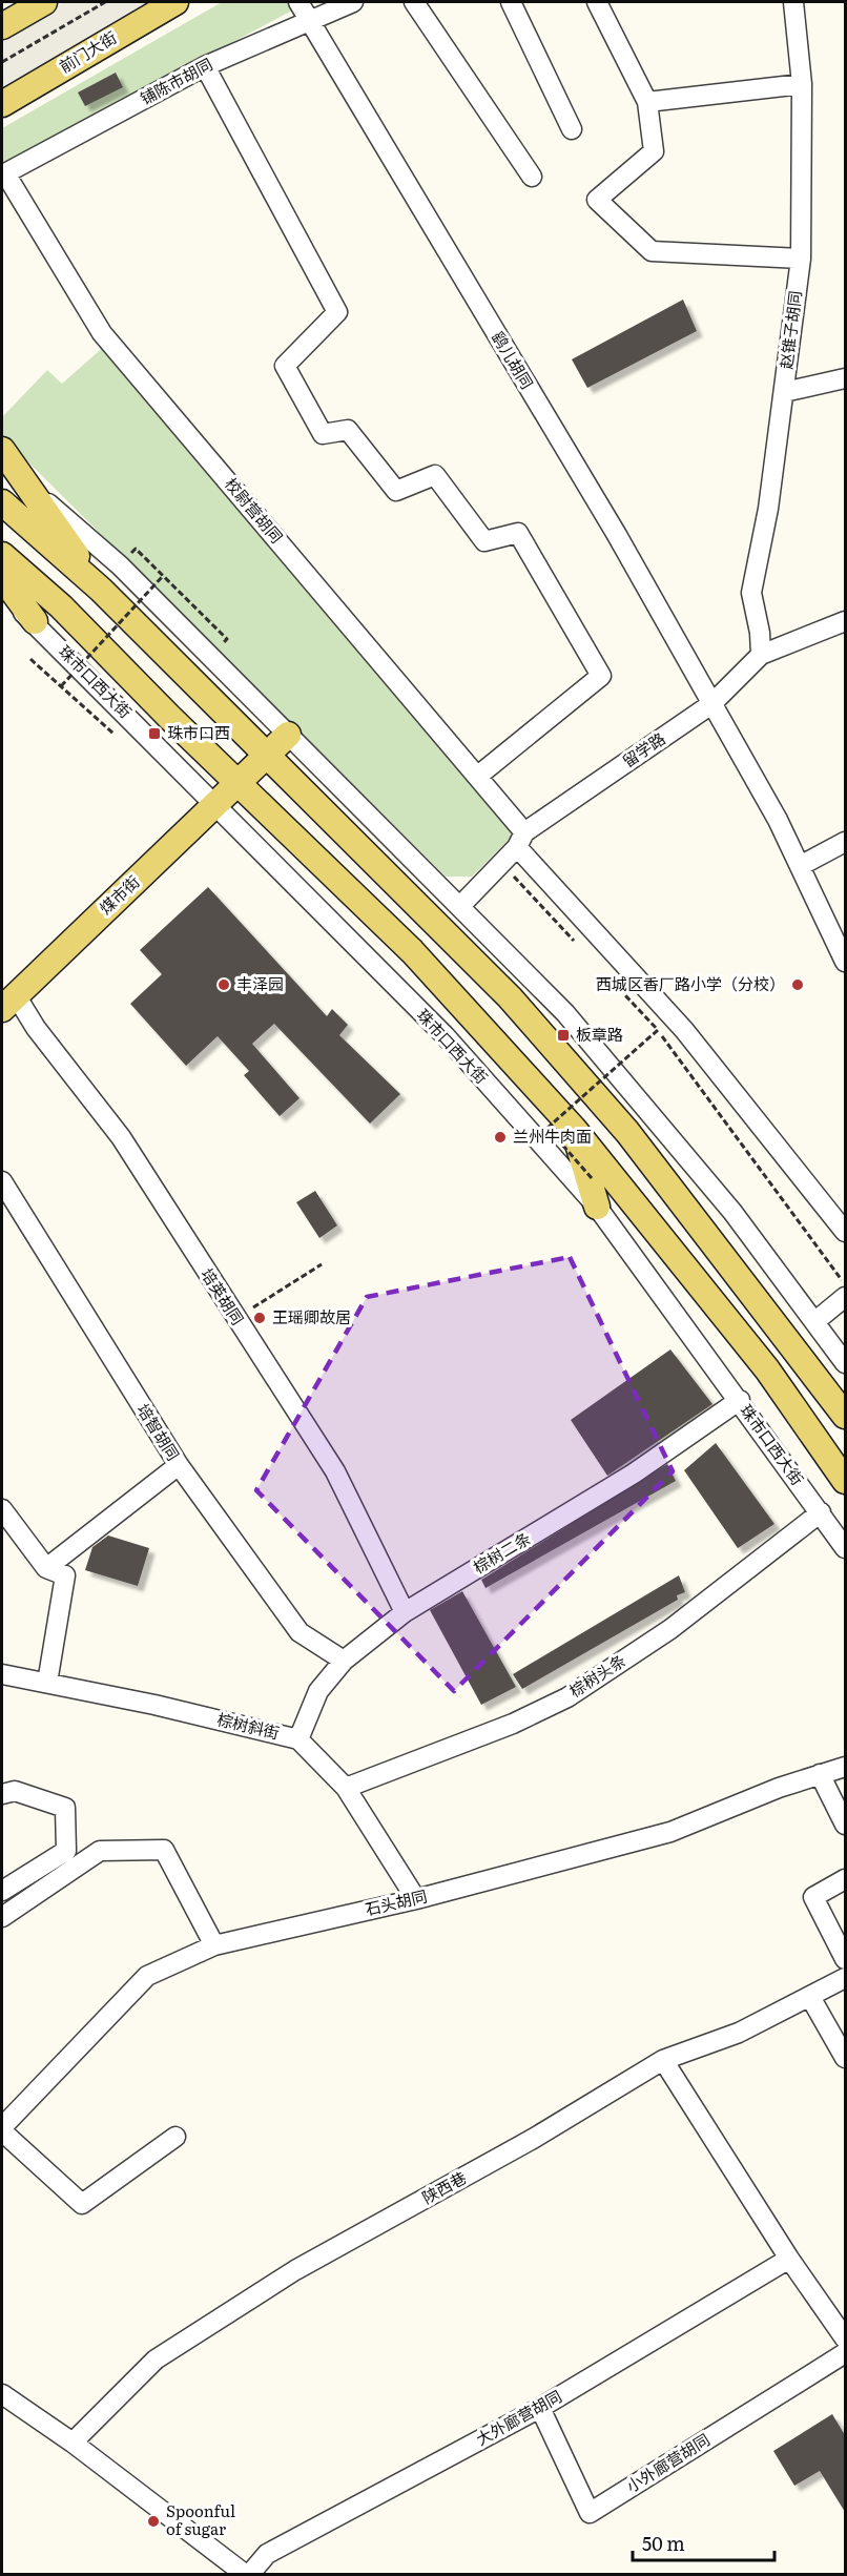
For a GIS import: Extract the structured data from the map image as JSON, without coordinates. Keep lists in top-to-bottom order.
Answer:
{
  "streets": {
    "main road": ["前门大街", "珠市口西大街", "煤市街"],
    "street": [
      "铺陈市胡同",
      "赵锥子胡同",
      "鹞儿胡同",
      "校尉营胡同",
      "留学路",
      "培英胡同",
      "培智胡同",
      "棕树二条",
      "棕树头条",
      "棕树斜街",
      "石头胡同",
      "陕西巷",
      "大外廊营胡同",
      "小外廊营胡同"
    ]
  },
  "crossings": [
    ["铺陈市胡同", "鹞儿胡同"],
    ["铺陈市胡同", "校尉营胡同"],
    ["赵锥子胡同", "留学路"],
    ["鹞儿胡同", "留学路"],
    ["校尉营胡同", "留学路"],
    ["珠市口西大街", "煤市街"],
    ["珠市口西大街", "棕树二条"],
    ["珠市口西大街", "棕树头条"],
    ["煤市街", "培英胡同"],
    ["培英胡同", "棕树二条"],
    ["培智胡同", "棕树二条"],
    ["棕树二条", "棕树斜街"],
    ["棕树头条", "棕树斜街"],
    ["棕树斜街", "石头胡同"],
    ["大外廊营胡同", "小外廊营胡同"]
  ],
  "places": {
    "transit": ["珠市口西", "板章路"],
    "other": [
      "丰泽园",
      "西城区香厂路小学（分校）",
      "兰州牛肉面",
      "王瑶卿故居",
      "Spoonful of sugar"
    ]
  },
  "scale_bar": "50 m"
}
